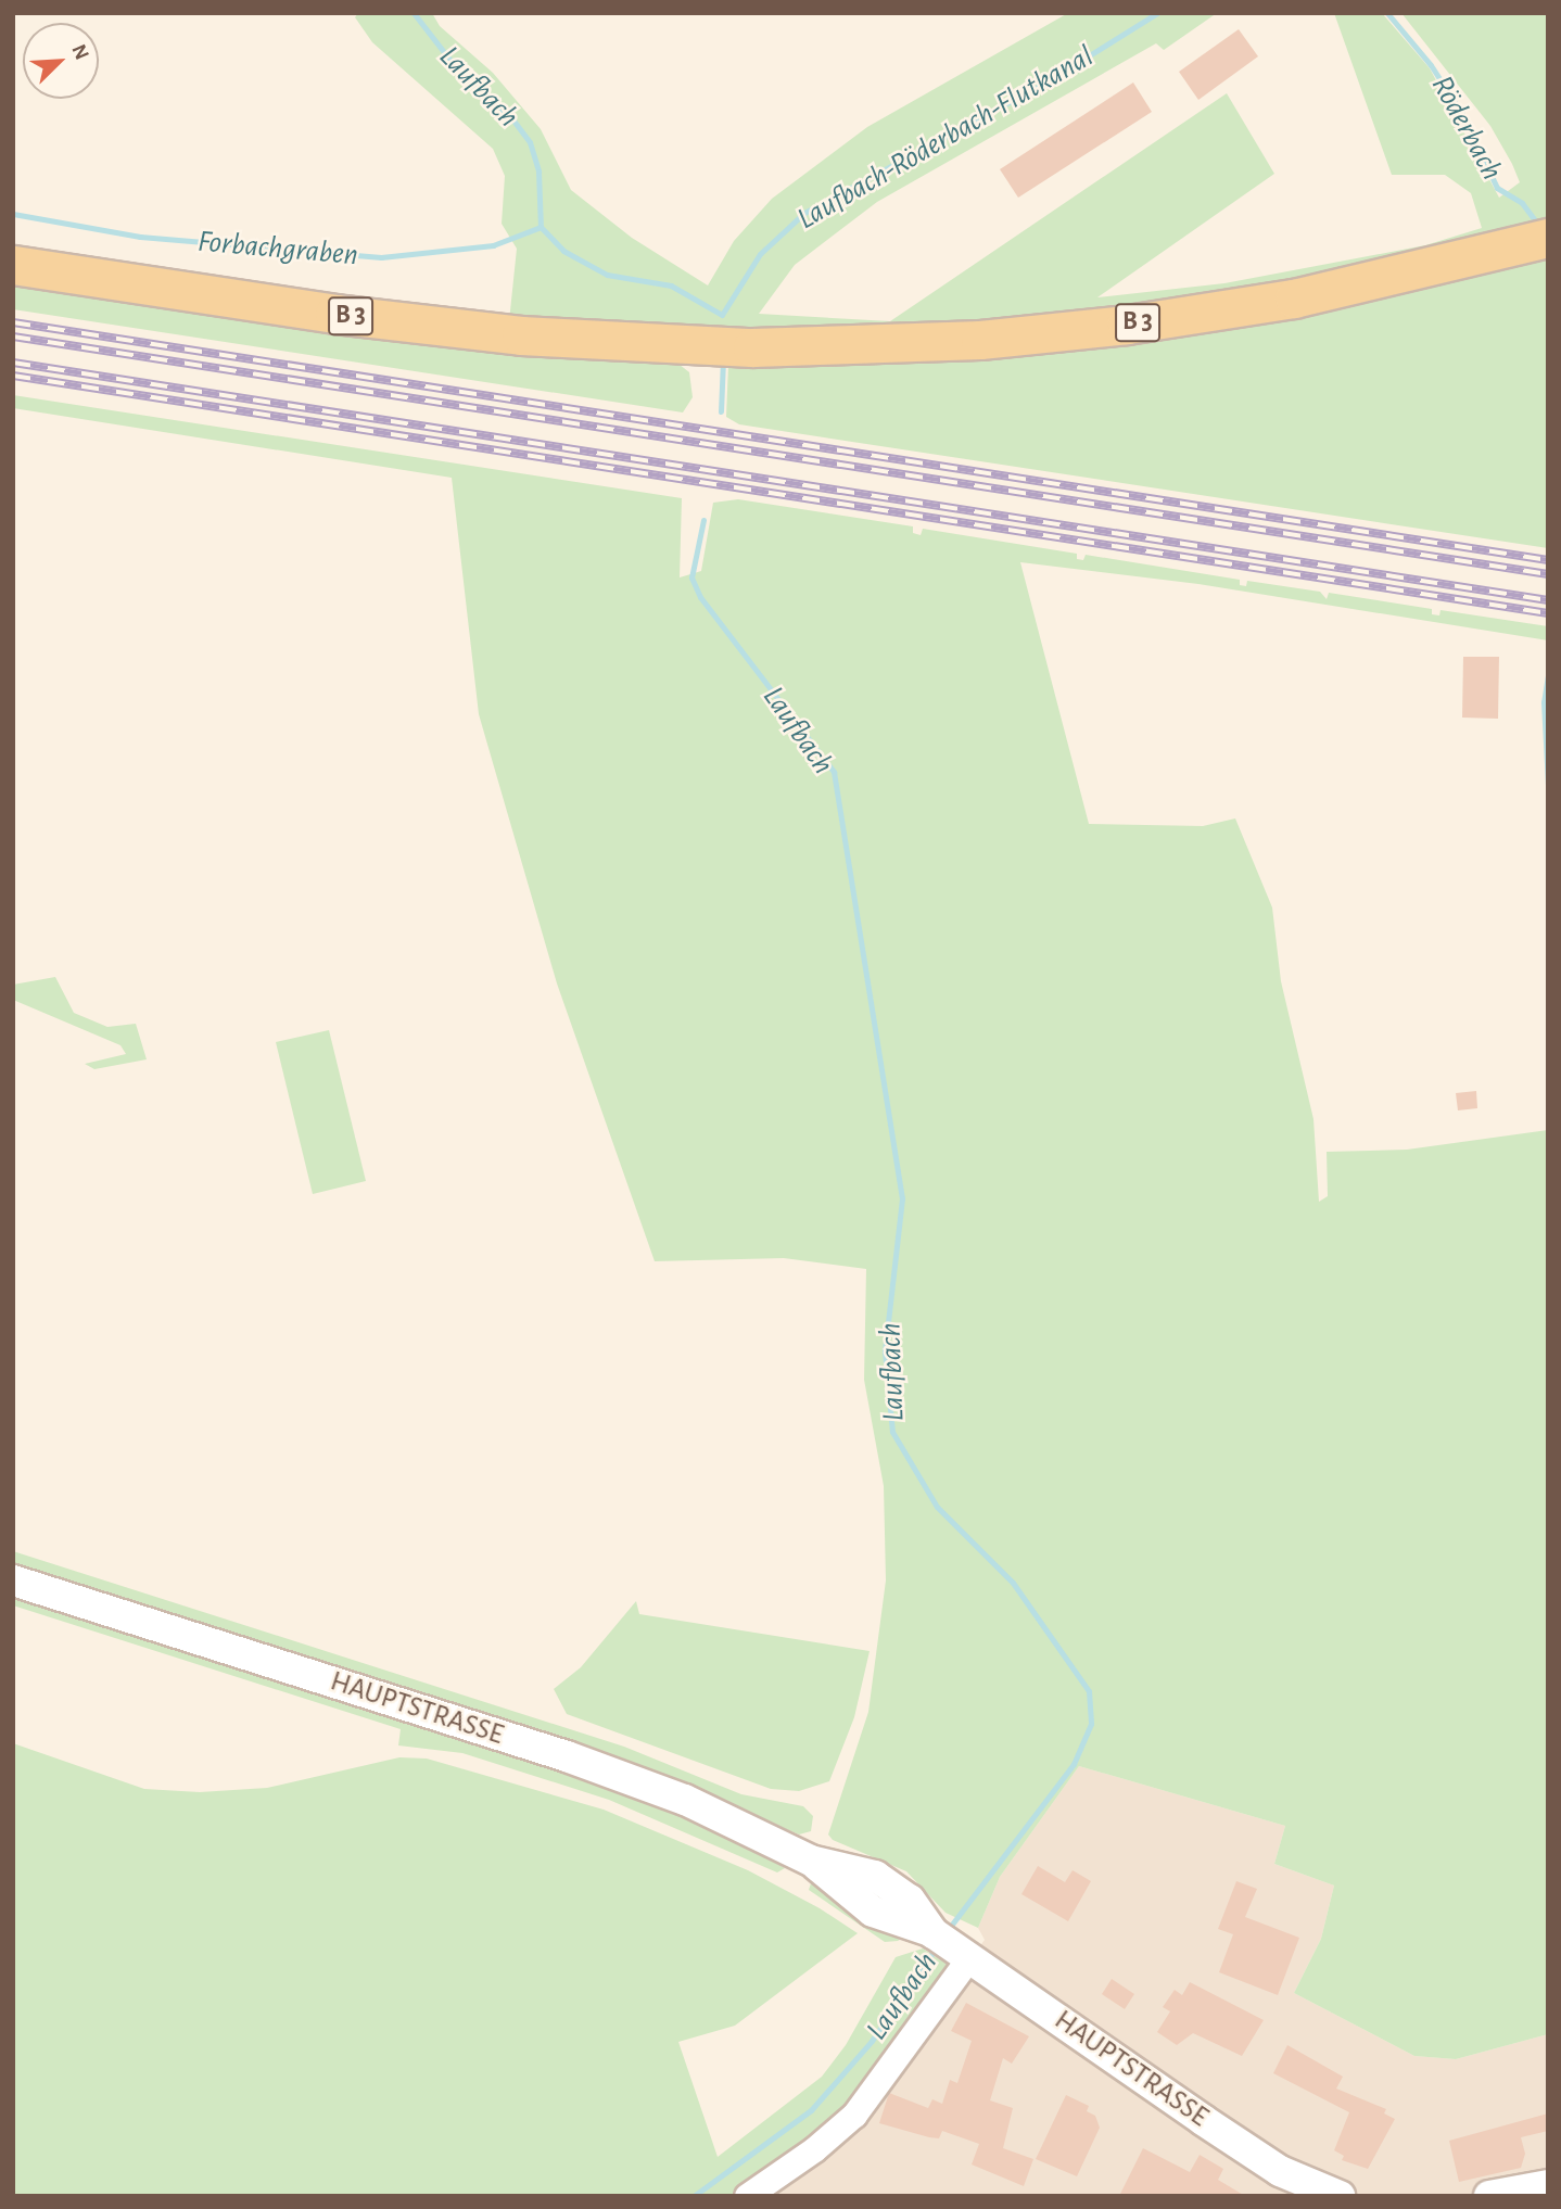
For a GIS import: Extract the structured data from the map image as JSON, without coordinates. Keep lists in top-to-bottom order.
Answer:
{
  "streets": {
    "main road": ["B 3"],
    "street": ["HAUPTSTRASSE"]
  },
  "water": [
    "Laufbach",
    "Röderbach",
    "Laufbach-Röderbach-Flutkanal",
    "Forbachgraben"
  ],
  "north": "top right"
}
